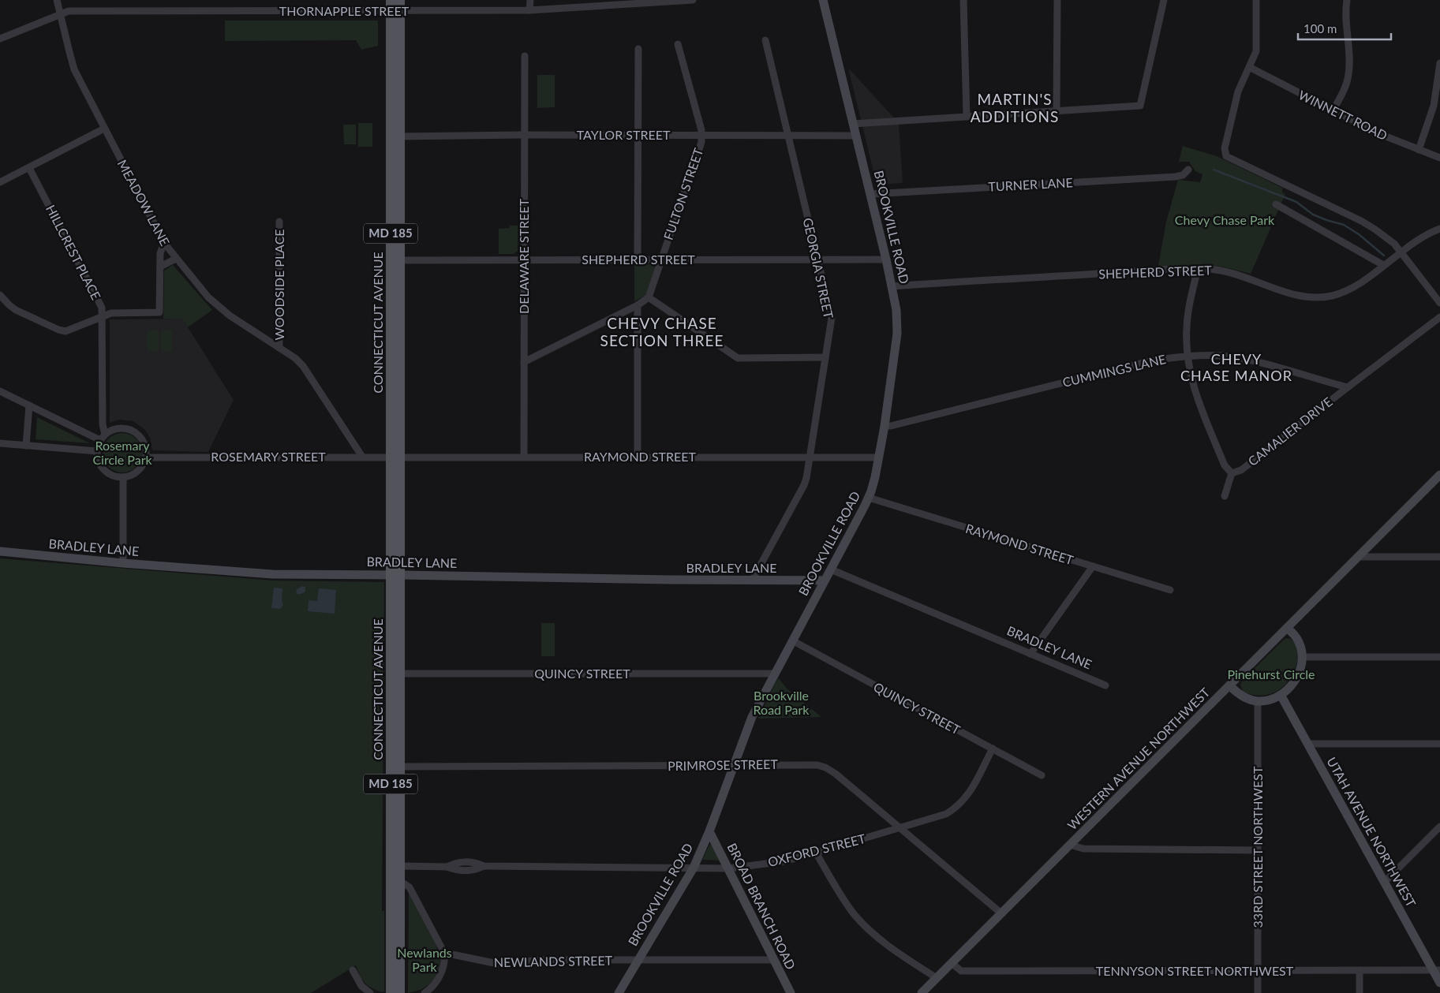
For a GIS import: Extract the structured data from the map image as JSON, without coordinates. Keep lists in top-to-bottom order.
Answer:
{
  "streets": {
    "main road": ["MD 185", "CONNECTICUT AVENUE"],
    "street": [
      "THORNAPPLE STREET",
      "WINNETT ROAD",
      "TAYLOR STREET",
      "TURNER LANE",
      "FULTON STREET",
      "MEADOW LANE",
      "BROOKVILLE ROAD",
      "HILLCREST PLACE",
      "DELAWARE STREET",
      "SHEPHERD STREET",
      "GEORGIA STREET",
      "WOODSIDE PLACE",
      "CUMMINGS LANE",
      "CAMALIER DRIVE",
      "ROSEMARY STREET",
      "RAYMOND STREET",
      "BRADLEY LANE",
      "QUINCY STREET",
      "WESTERN AVENUE NORTHWEST",
      "PRIMROSE STREET",
      "UTAH AVENUE NORTHWEST",
      "33RD STREET NORTHWEST",
      "OXFORD STREET",
      "BROAD BRANCH ROAD",
      "NEWLANDS STREET",
      "TENNYSON STREET NORTHWEST"
    ]
  },
  "crossings": [
    ["THORNAPPLE STREET", "MEADOW LANE"],
    ["THORNAPPLE STREET", "CONNECTICUT AVENUE"],
    ["TAYLOR STREET", "FULTON STREET"],
    ["TAYLOR STREET", "BROOKVILLE ROAD"],
    ["TAYLOR STREET", "DELAWARE STREET"],
    ["TAYLOR STREET", "GEORGIA STREET"],
    ["TAYLOR STREET", "CONNECTICUT AVENUE"],
    ["TURNER LANE", "BROOKVILLE ROAD"],
    ["FULTON STREET", "SHEPHERD STREET"],
    ["MEADOW LANE", "WOODSIDE PLACE"],
    ["MEADOW LANE", "ROSEMARY STREET"],
    ["BROOKVILLE ROAD", "SHEPHERD STREET"],
    ["BROOKVILLE ROAD", "CUMMINGS LANE"],
    ["BROOKVILLE ROAD", "RAYMOND STREET"],
    ["BROOKVILLE ROAD", "BRADLEY LANE"],
    ["BROOKVILLE ROAD", "QUINCY STREET"],
    ["BROOKVILLE ROAD", "PRIMROSE STREET"],
    ["BROOKVILLE ROAD", "OXFORD STREET"],
    ["BROOKVILLE ROAD", "BROAD BRANCH ROAD"],
    ["BROOKVILLE ROAD", "NEWLANDS STREET"],
    ["HILLCREST PLACE", "ROSEMARY STREET"],
    ["DELAWARE STREET", "SHEPHERD STREET"],
    ["DELAWARE STREET", "RAYMOND STREET"],
    ["SHEPHERD STREET", "GEORGIA STREET"],
    ["SHEPHERD STREET", "CONNECTICUT AVENUE"],
    ["GEORGIA STREET", "RAYMOND STREET"],
    ["GEORGIA STREET", "BRADLEY LANE"],
    ["CONNECTICUT AVENUE", "ROSEMARY STREET"],
    ["CONNECTICUT AVENUE", "RAYMOND STREET"],
    ["CONNECTICUT AVENUE", "BRADLEY LANE"],
    ["CONNECTICUT AVENUE", "QUINCY STREET"],
    ["CONNECTICUT AVENUE", "PRIMROSE STREET"],
    ["CONNECTICUT AVENUE", "OXFORD STREET"],
    ["CUMMINGS LANE", "CAMALIER DRIVE"],
    ["ROSEMARY STREET", "RAYMOND STREET"],
    ["QUINCY STREET", "OXFORD STREET"],
    ["WESTERN AVENUE NORTHWEST", "PRIMROSE STREET"],
    ["WESTERN AVENUE NORTHWEST", "TENNYSON STREET NORTHWEST"],
    ["PRIMROSE STREET", "OXFORD STREET"],
    ["UTAH AVENUE NORTHWEST", "TENNYSON STREET NORTHWEST"],
    ["33RD STREET NORTHWEST", "TENNYSON STREET NORTHWEST"],
    ["OXFORD STREET", "BROAD BRANCH ROAD"],
    ["BROAD BRANCH ROAD", "NEWLANDS STREET"]
  ],
  "districts": ["MARTIN'S ADDITIONS", "CHEVY CHASE SECTION THREE", "CHEVY CHASE MANOR"],
  "parks": [
    "Chevy Chase Park",
    "Rosemary Circle Park",
    "Pinehurst Circle",
    "Brookville Road Park",
    "Newlands Park"
  ],
  "scale_bar": "100 m"
}
